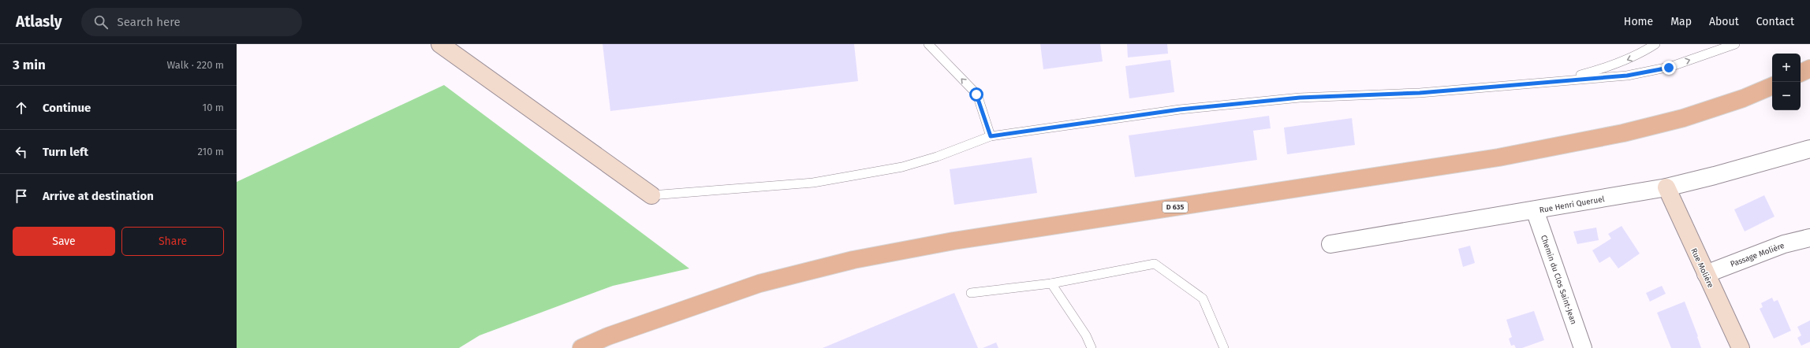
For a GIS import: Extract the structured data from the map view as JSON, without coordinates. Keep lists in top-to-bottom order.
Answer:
{
  "streets": {
    "main road": ["D 635"],
    "street": [
      "Rue Henri Queruel",
      "Passage Molière",
      "Rue Molière",
      "Chemin du Clos Saint-Jean"
    ]
  },
  "crossings": [
    ["Rue Henri Queruel", "Rue Molière"],
    ["Rue Henri Queruel", "Chemin du Clos Saint-Jean"],
    ["Passage Molière", "Rue Molière"]
  ],
  "page": {
    "header": "Atlasly",
    "search": "Search here",
    "nav": [
      "Home",
      "Map",
      "About",
      "Contact"
    ],
    "heading": ["3 min", "Walk · 220 m"],
    "map_buttons": ["+", "−"],
    "list": [
      ["Continue", "10 m"],
      ["Turn left", "210 m"],
      "Arrive at destination"
    ],
    "buttons": ["Save", "Share"]
  }
}
